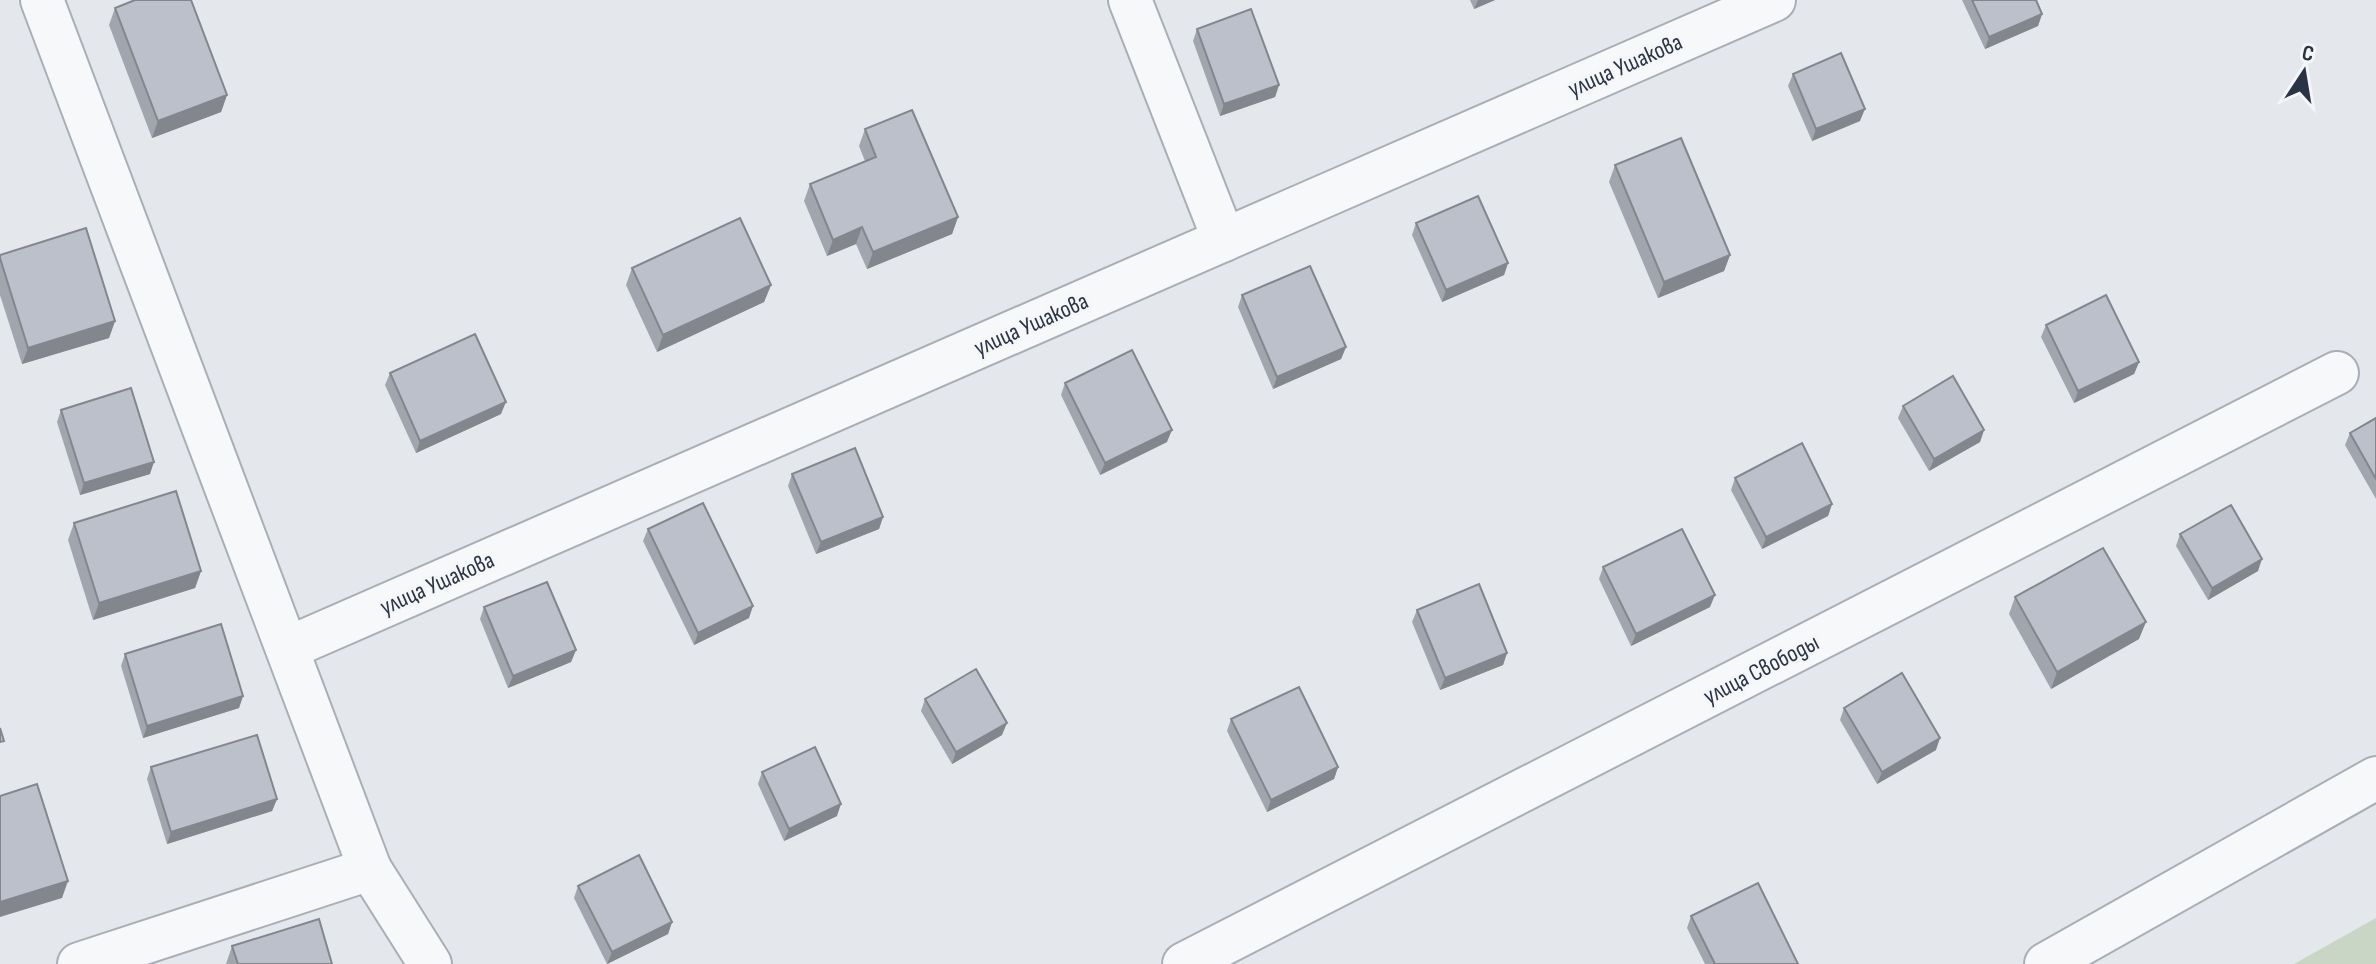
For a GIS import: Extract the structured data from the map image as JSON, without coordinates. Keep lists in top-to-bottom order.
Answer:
{
  "streets": {
    "street": ["улица Ушакова", "улица Свободы"]
  },
  "north": "top"
}
